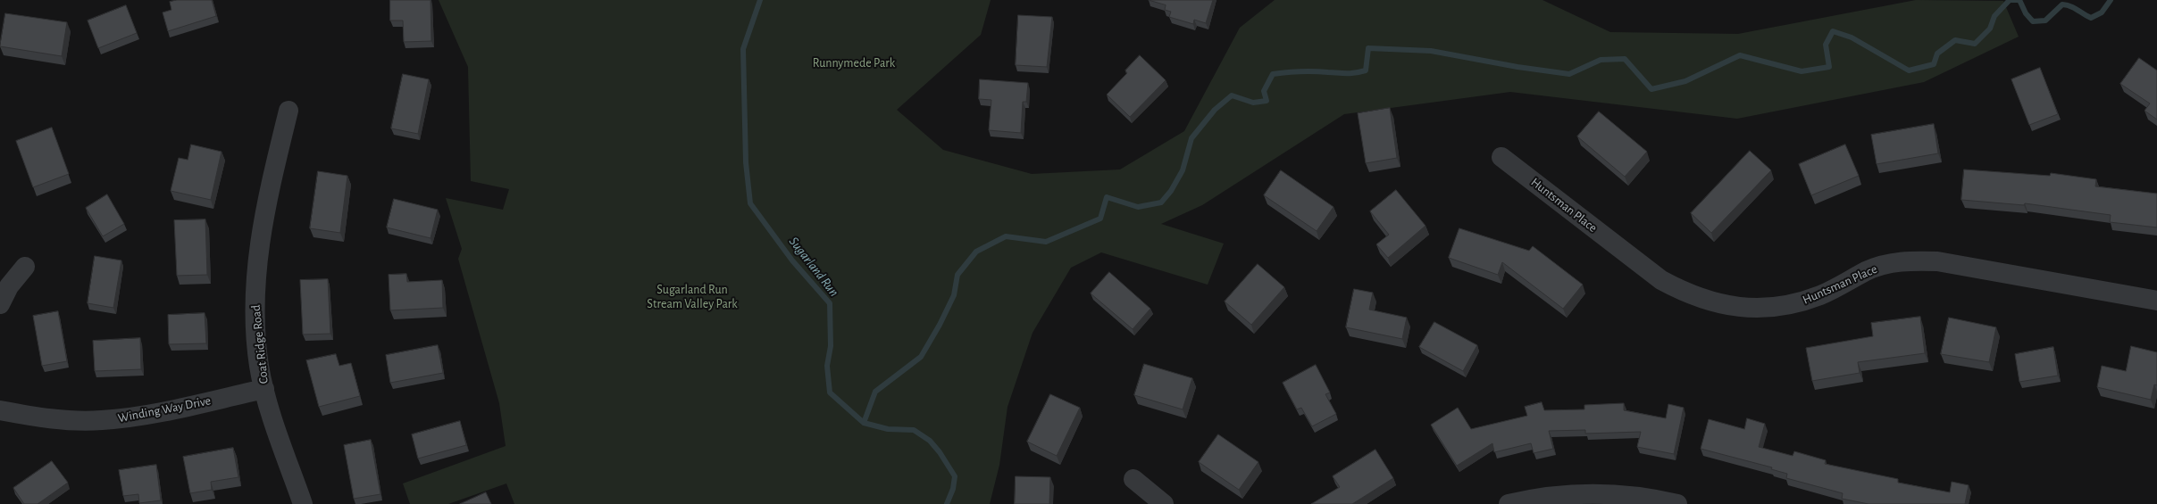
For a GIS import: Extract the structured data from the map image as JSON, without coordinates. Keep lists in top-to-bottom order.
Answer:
{
  "streets": {
    "street": ["Huntsman Place", "Coat Ridge Road", "Winding Way Drive"]
  },
  "crossings": [
    ["Coat Ridge Road", "Winding Way Drive"]
  ],
  "water": ["Sugarland Run"],
  "parks": ["Runnymede Park", "Sugarland Run Stream Valley Park"]
}
